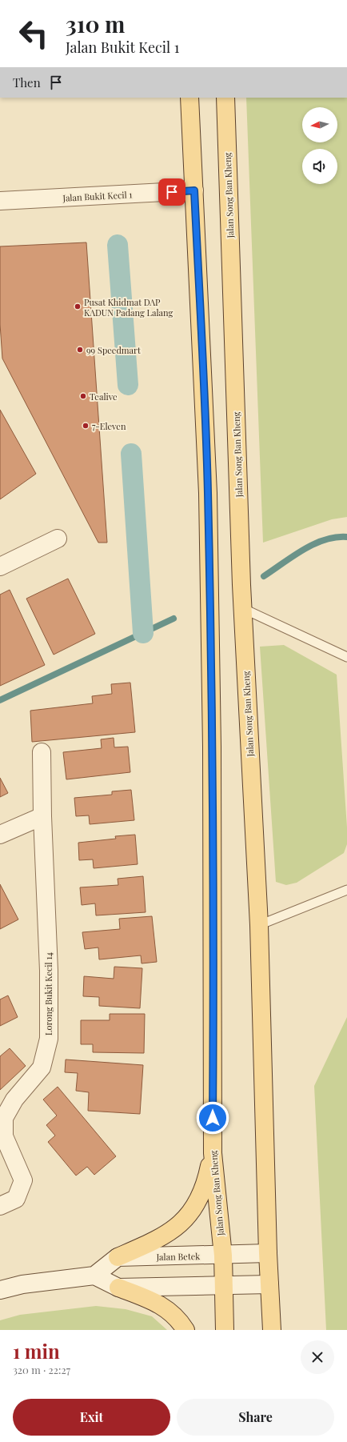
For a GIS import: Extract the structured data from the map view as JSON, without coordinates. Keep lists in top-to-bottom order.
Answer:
{
  "streets": {
    "main road": ["Jalan Song Ban Kheng"],
    "street": ["Jalan Bukit Kecil 1", "Lorong Bukit Kecil 14", "Jalan Betek"]
  },
  "crossings": [
    ["Jalan Song Ban Kheng", "Jalan Bukit Kecil 1"],
    ["Jalan Song Ban Kheng", "Jalan Betek"]
  ],
  "places": [
    "Pusat Khidmat DAP KADUN Padang Lalang",
    "99 Speedmart",
    "Tealive",
    "7-Eleven"
  ],
  "north": "left",
  "page": {
    "turn": ["310 m", "Jalan Bukit Kecil 1"],
    "then": "Then",
    "heading": ["1 min", "320 m · 22:27"],
    "buttons": ["Exit", "Share"]
  }
}
